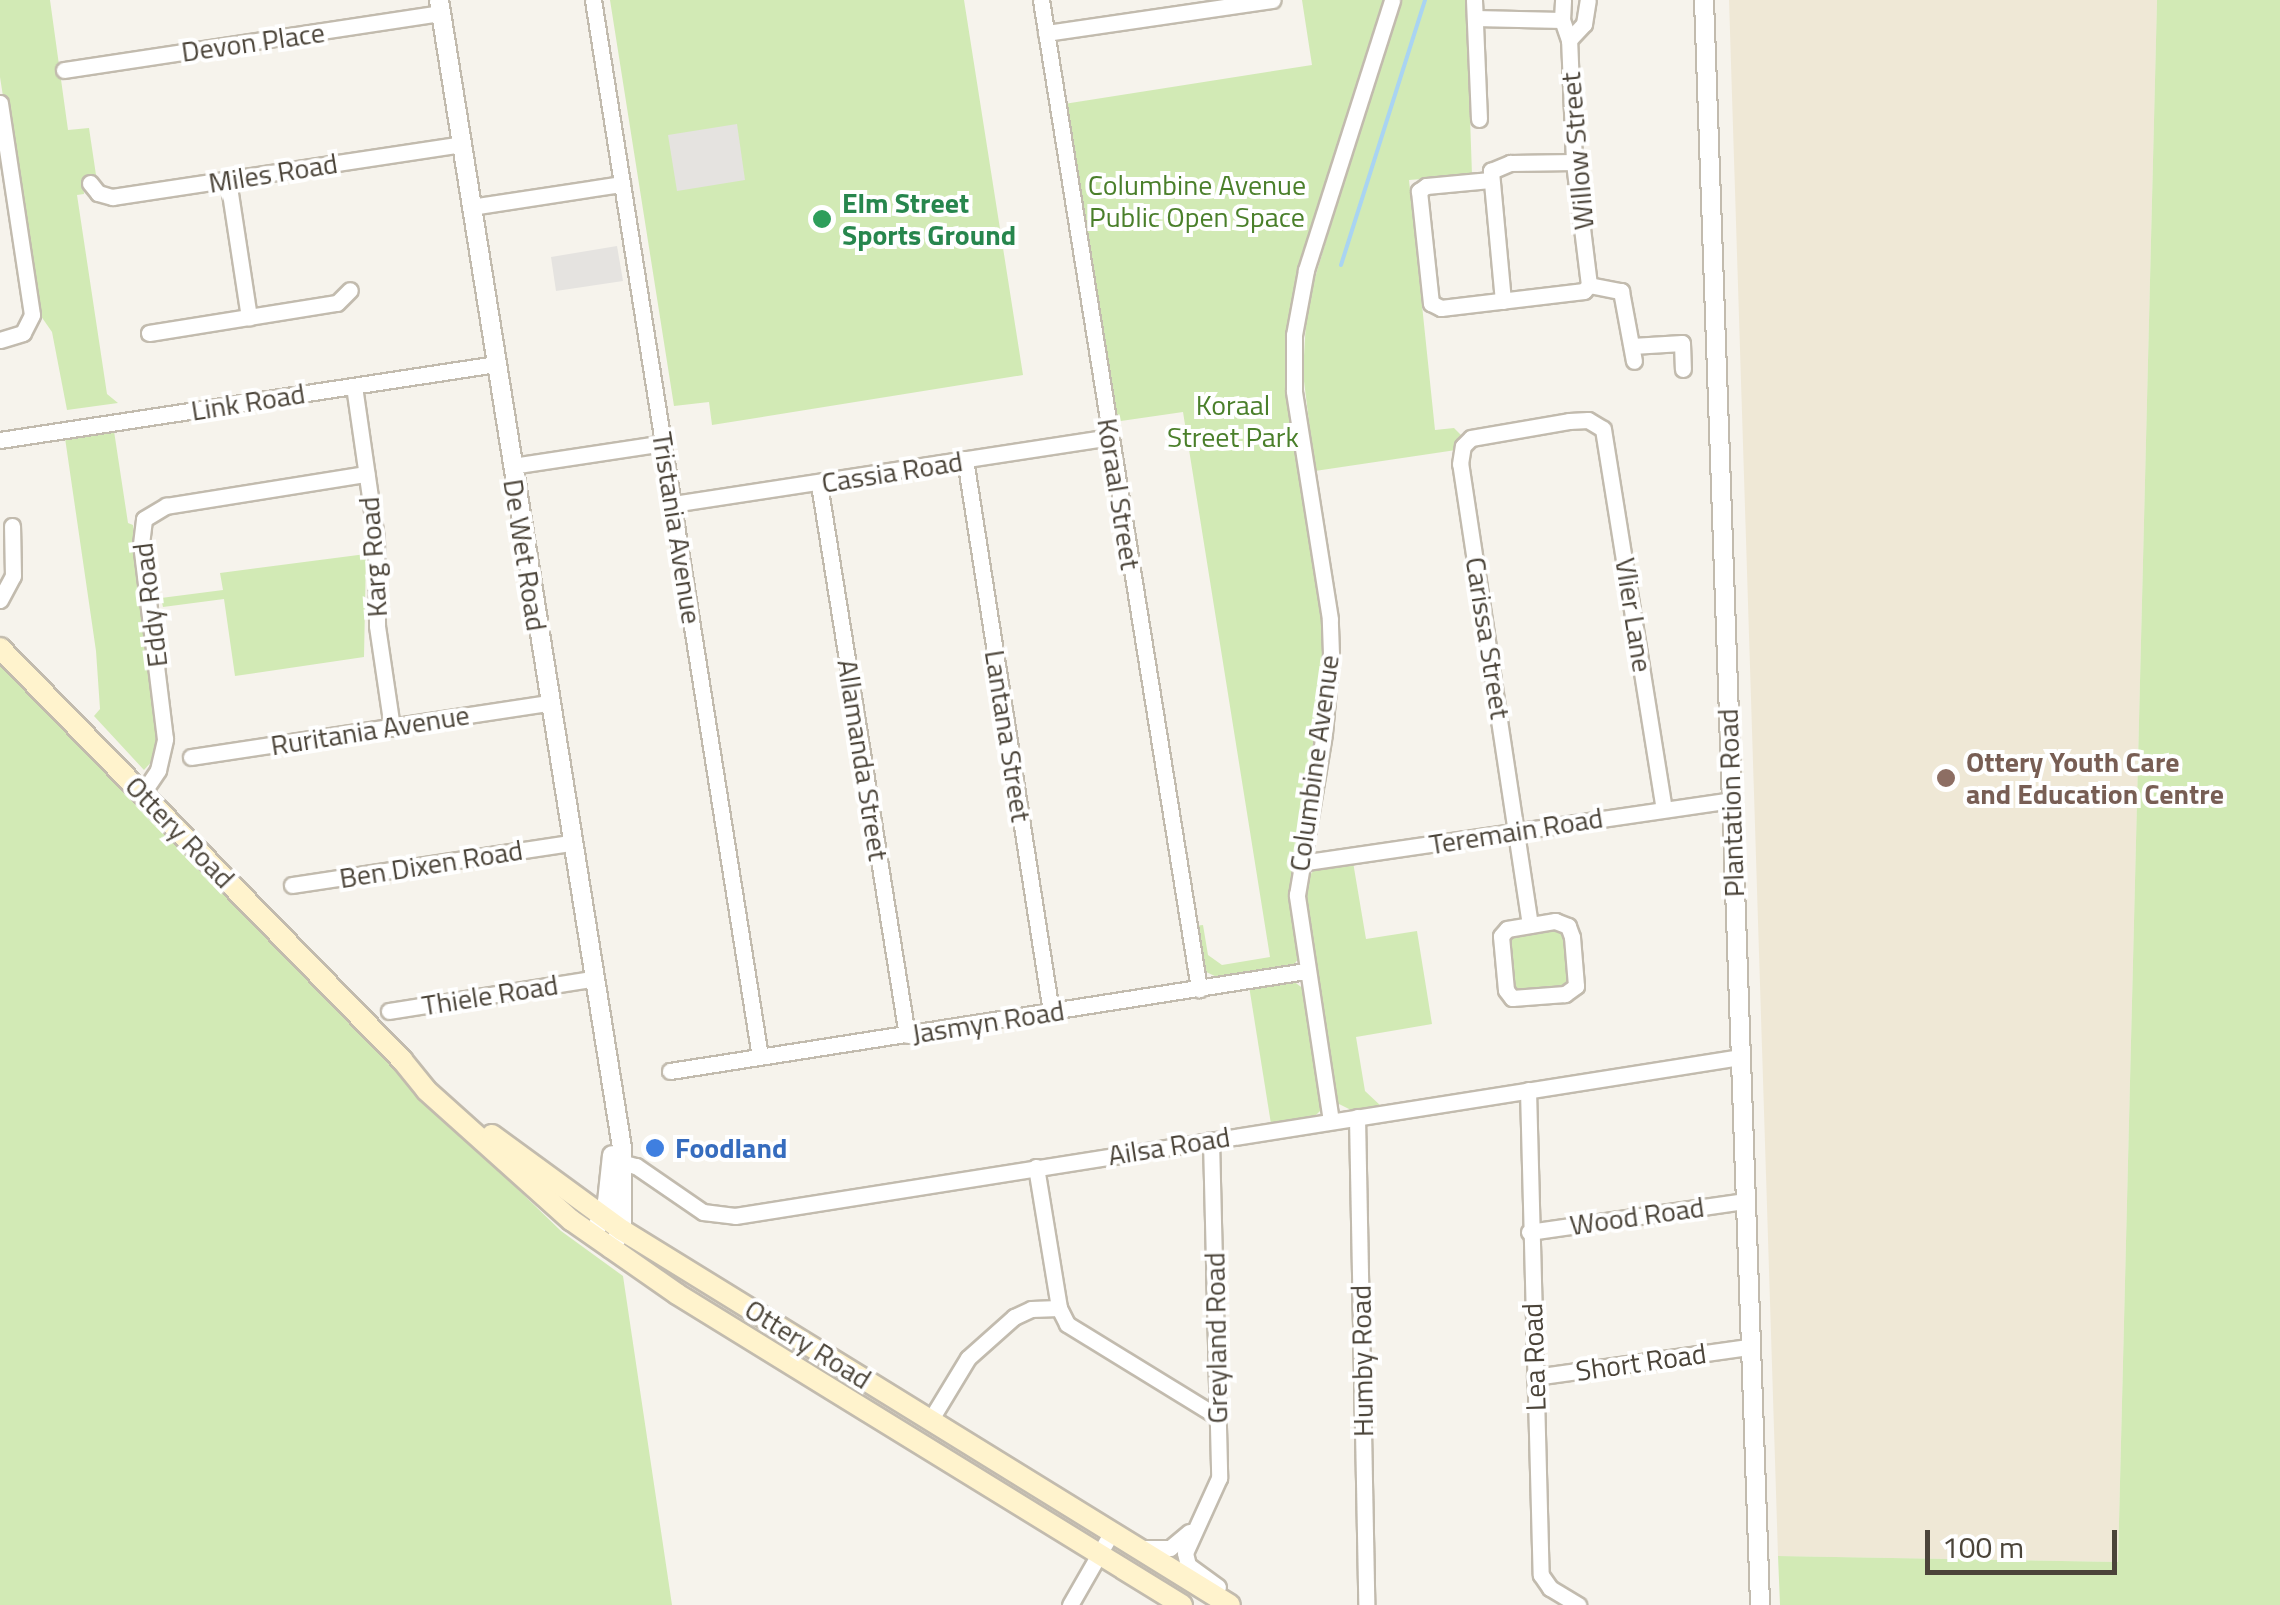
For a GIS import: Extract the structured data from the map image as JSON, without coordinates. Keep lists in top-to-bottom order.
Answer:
{
  "streets": {
    "main road": ["Ottery Road"],
    "street": [
      "Devon Place",
      "Willow Street",
      "Miles Road",
      "Link Road",
      "Cassia Road",
      "Koraal Street",
      "Tristania Avenue",
      "De Wet Road",
      "Karg Road",
      "Eddy Road",
      "Vlier Lane",
      "Carissa Street",
      "Ruritania Avenue",
      "Lantana Street",
      "Allamanda Street",
      "Columbine Avenue",
      "Plantation Road",
      "Teremain Road",
      "Ben Dixen Road",
      "Thiele Road",
      "Jasmyn Road",
      "Ailsa Road",
      "Wood Road",
      "Greyland Road",
      "Lea Road",
      "Humby Road",
      "Short Road"
    ]
  },
  "crossings": [
    ["Devon Place", "De Wet Road"],
    ["Miles Road", "De Wet Road"],
    ["Link Road", "De Wet Road"],
    ["Link Road", "Karg Road"],
    ["Cassia Road", "Koraal Street"],
    ["Cassia Road", "Tristania Avenue"],
    ["Cassia Road", "Lantana Street"],
    ["Cassia Road", "Allamanda Street"],
    ["Koraal Street", "Jasmyn Road"],
    ["Tristania Avenue", "Jasmyn Road"],
    ["De Wet Road", "Ruritania Avenue"],
    ["De Wet Road", "Ottery Road"],
    ["De Wet Road", "Ben Dixen Road"],
    ["De Wet Road", "Thiele Road"],
    ["De Wet Road", "Ailsa Road"],
    ["Karg Road", "Eddy Road"],
    ["Karg Road", "Ruritania Avenue"],
    ["Eddy Road", "Ottery Road"],
    ["Vlier Lane", "Carissa Street"],
    ["Vlier Lane", "Teremain Road"],
    ["Carissa Street", "Teremain Road"],
    ["Lantana Street", "Jasmyn Road"],
    ["Allamanda Street", "Jasmyn Road"],
    ["Columbine Avenue", "Teremain Road"],
    ["Columbine Avenue", "Jasmyn Road"],
    ["Columbine Avenue", "Ailsa Road"],
    ["Plantation Road", "Teremain Road"],
    ["Plantation Road", "Ailsa Road"],
    ["Plantation Road", "Wood Road"],
    ["Plantation Road", "Short Road"],
    ["Ailsa Road", "Greyland Road"],
    ["Ailsa Road", "Lea Road"],
    ["Ailsa Road", "Humby Road"],
    ["Wood Road", "Lea Road"],
    ["Lea Road", "Short Road"]
  ],
  "parks": ["Columbine Avenue Public Open Space", "Koraal Street Park"],
  "places": ["Elm Street Sports Ground", "Ottery Youth Care and Education Centre", "Foodland"],
  "scale_bar": "100 m"
}
